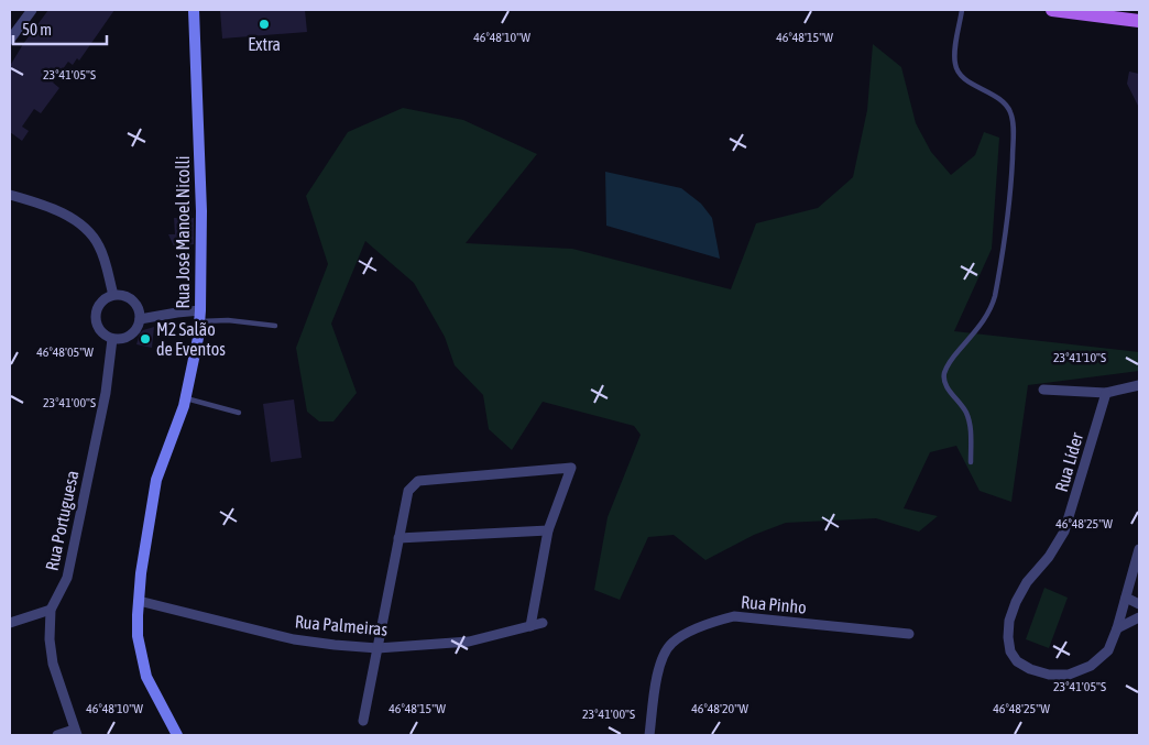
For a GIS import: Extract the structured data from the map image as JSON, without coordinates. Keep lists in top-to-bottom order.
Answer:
{
  "streets": {
    "main road": ["Rua José Manoel Nicolli"],
    "street": [
      "Rua Líder",
      "Rua Portuguesa",
      "Rua Pinho",
      "Rua Palmeiras"
    ]
  },
  "crossings": [
    ["Rua José Manoel Nicolli", "Rua Palmeiras"]
  ],
  "places": ["Extra", "M2 Salão de Eventos"],
  "scale_bar": "50 m",
  "coordinates": [
    "46°48'10\"W",
    "46°48'15\"W",
    "23°41'05\"S",
    "46°48'05\"W",
    "23°41'10\"S",
    "23°41'00\"S",
    "46°48'25\"W",
    "46°48'20\"W"
  ]
}
